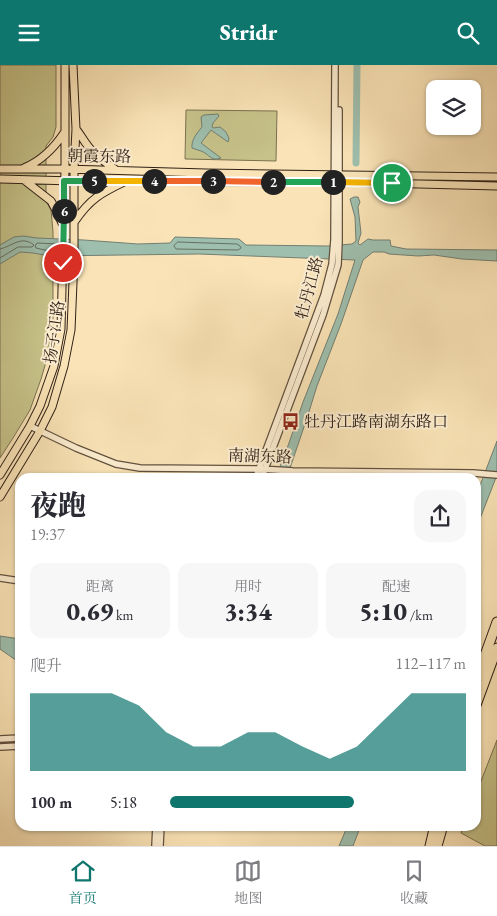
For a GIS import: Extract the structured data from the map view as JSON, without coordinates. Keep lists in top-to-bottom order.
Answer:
{
  "streets": {
    "main road": ["朝霞东路", "扬子江路"],
    "street": ["牡丹江路", "南湖东路"]
  },
  "crossings": [
    ["朝霞东路", "牡丹江路"],
    ["朝霞东路", "扬子江路"],
    ["牡丹江路", "南湖东路"],
    ["扬子江路", "南湖东路"]
  ],
  "places": {
    "bus stop": ["牡丹江路南湖东路口"]
  },
  "page": {
    "header": "Stridr",
    "pins": [
      "3",
      "4",
      "5",
      "1",
      "2",
      "6"
    ],
    "heading": ["夜跑", "19:37"],
    "stats": [
      ["距离", "0.69 km"],
      ["用时", "3:34"],
      ["配速", "5:10 /km"]
    ],
    "chart": ["爬升", "112–117 m"],
    "list": [
      {
        "name": "100 m",
        "note": "5:18"
      }
    ],
    "tabs": ["首页", "地图", "收藏"]
  }
}
